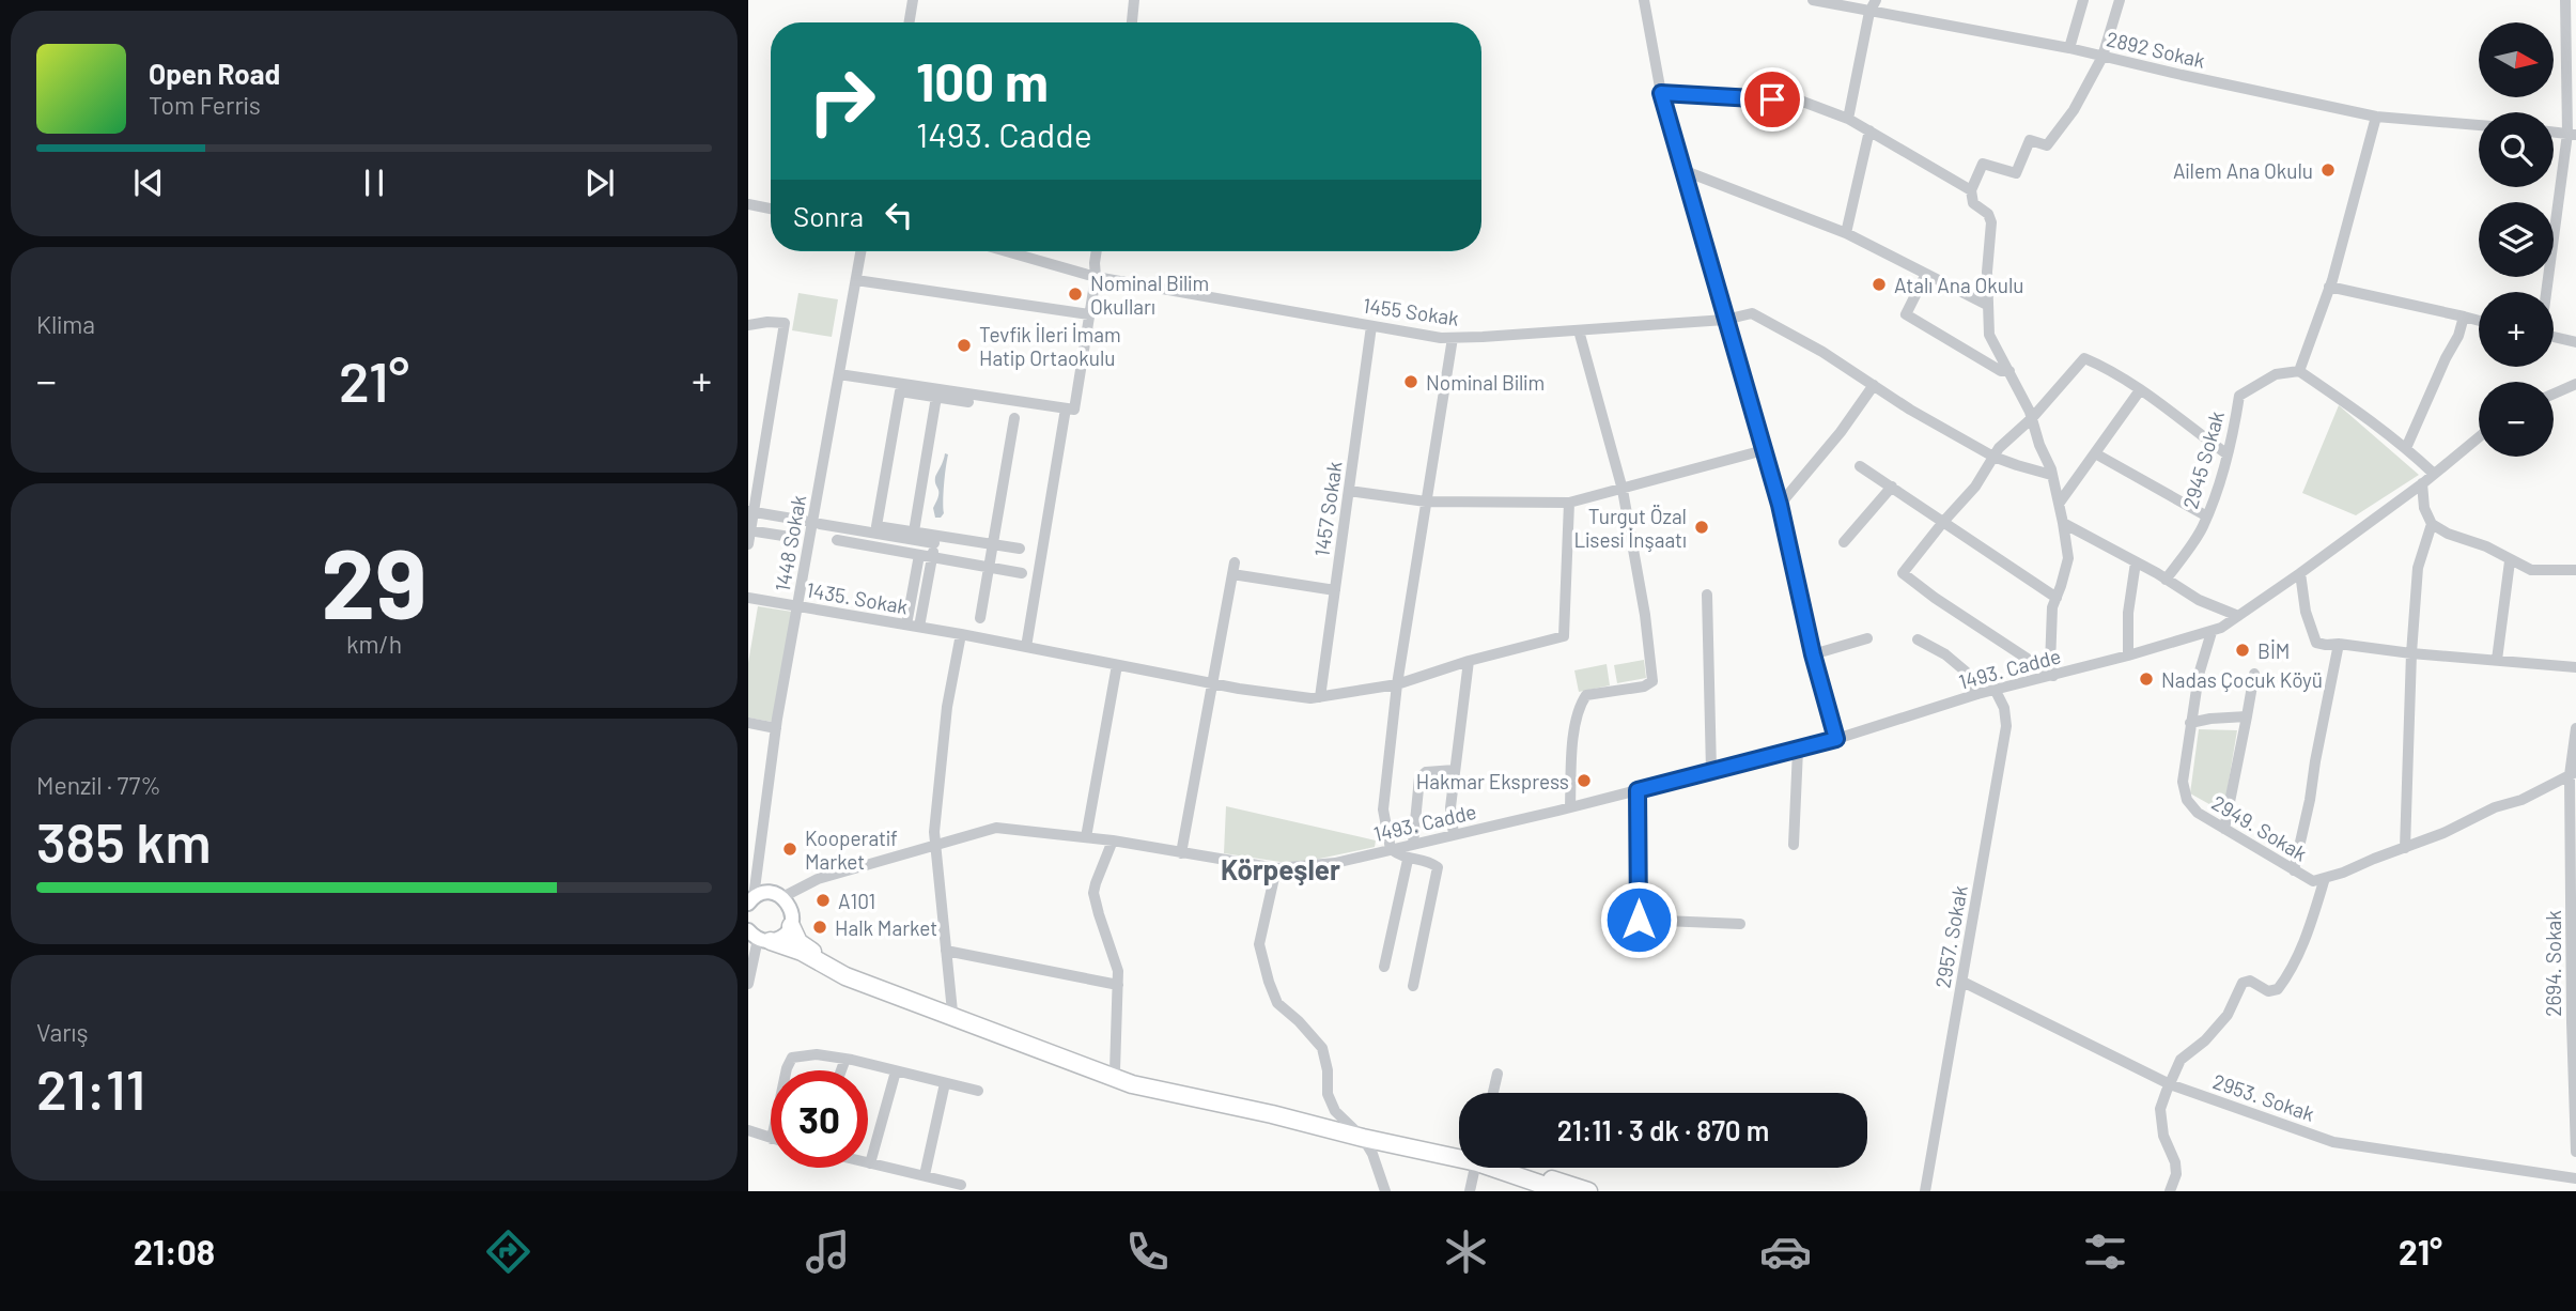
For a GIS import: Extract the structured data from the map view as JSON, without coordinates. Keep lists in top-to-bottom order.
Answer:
{
  "streets": {
    "street": [
      "2892 Sokak",
      "1455 Sokak",
      "2945 Sokak",
      "1457 Sokak",
      "1448 Sokak",
      "1435. Sokak",
      "1493. Cadde",
      "2949. Sokak",
      "2957. Sokak",
      "2694. Sokak",
      "2953. Sokak"
    ]
  },
  "crossings": [
    ["1455 Sokak", "1457 Sokak"],
    ["1457 Sokak", "1435. Sokak"],
    ["1448 Sokak", "1435. Sokak"],
    ["1493. Cadde", "2949. Sokak"],
    ["1493. Cadde", "2957. Sokak"],
    ["2949. Sokak", "2694. Sokak"],
    ["2957. Sokak", "2953. Sokak"]
  ],
  "districts": ["Körpeşler"],
  "places": [
    "Ailem Ana Okulu",
    "Atalı Ana Okulu",
    "Nominal Bilim Okulları",
    "Tevfik İleri İmam Hatip Ortaokulu",
    "Nominal Bilim",
    "Turgut Özal Lisesi İnşaatı",
    "BİM",
    "Nadas Çocuk Köyü",
    "Hakmar Ekspress",
    "Kooperatif Market",
    "A101",
    "Halk Market"
  ],
  "north": "right",
  "page": {
    "map_buttons": ["+", "−"],
    "turn": ["100 m", "1493. Cadde"],
    "song": ["Open Road", "Tom Ferris"],
    "then": "Sonra",
    "tile": [
      "Klima",
      ["29", "km/h"],
      ["Menzil · 77%", "385 km"],
      ["Varış", "21:11"]
    ],
    "heat": ["−", "21°", "+"],
    "limit": "30",
    "trip": "21:11 · 3 dk · 870 m",
    "tabs": ["21:08", "21°"]
  }
}
